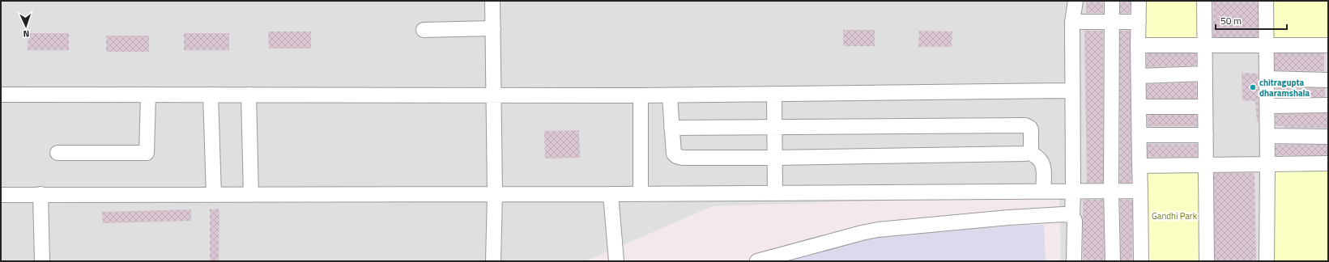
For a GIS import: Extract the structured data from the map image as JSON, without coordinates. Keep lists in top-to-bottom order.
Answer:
{
  "parks": ["Gandhi Park"],
  "places": ["chitragupta dharamshala"],
  "scale_bar": "50 m",
  "north": "bottom"
}
